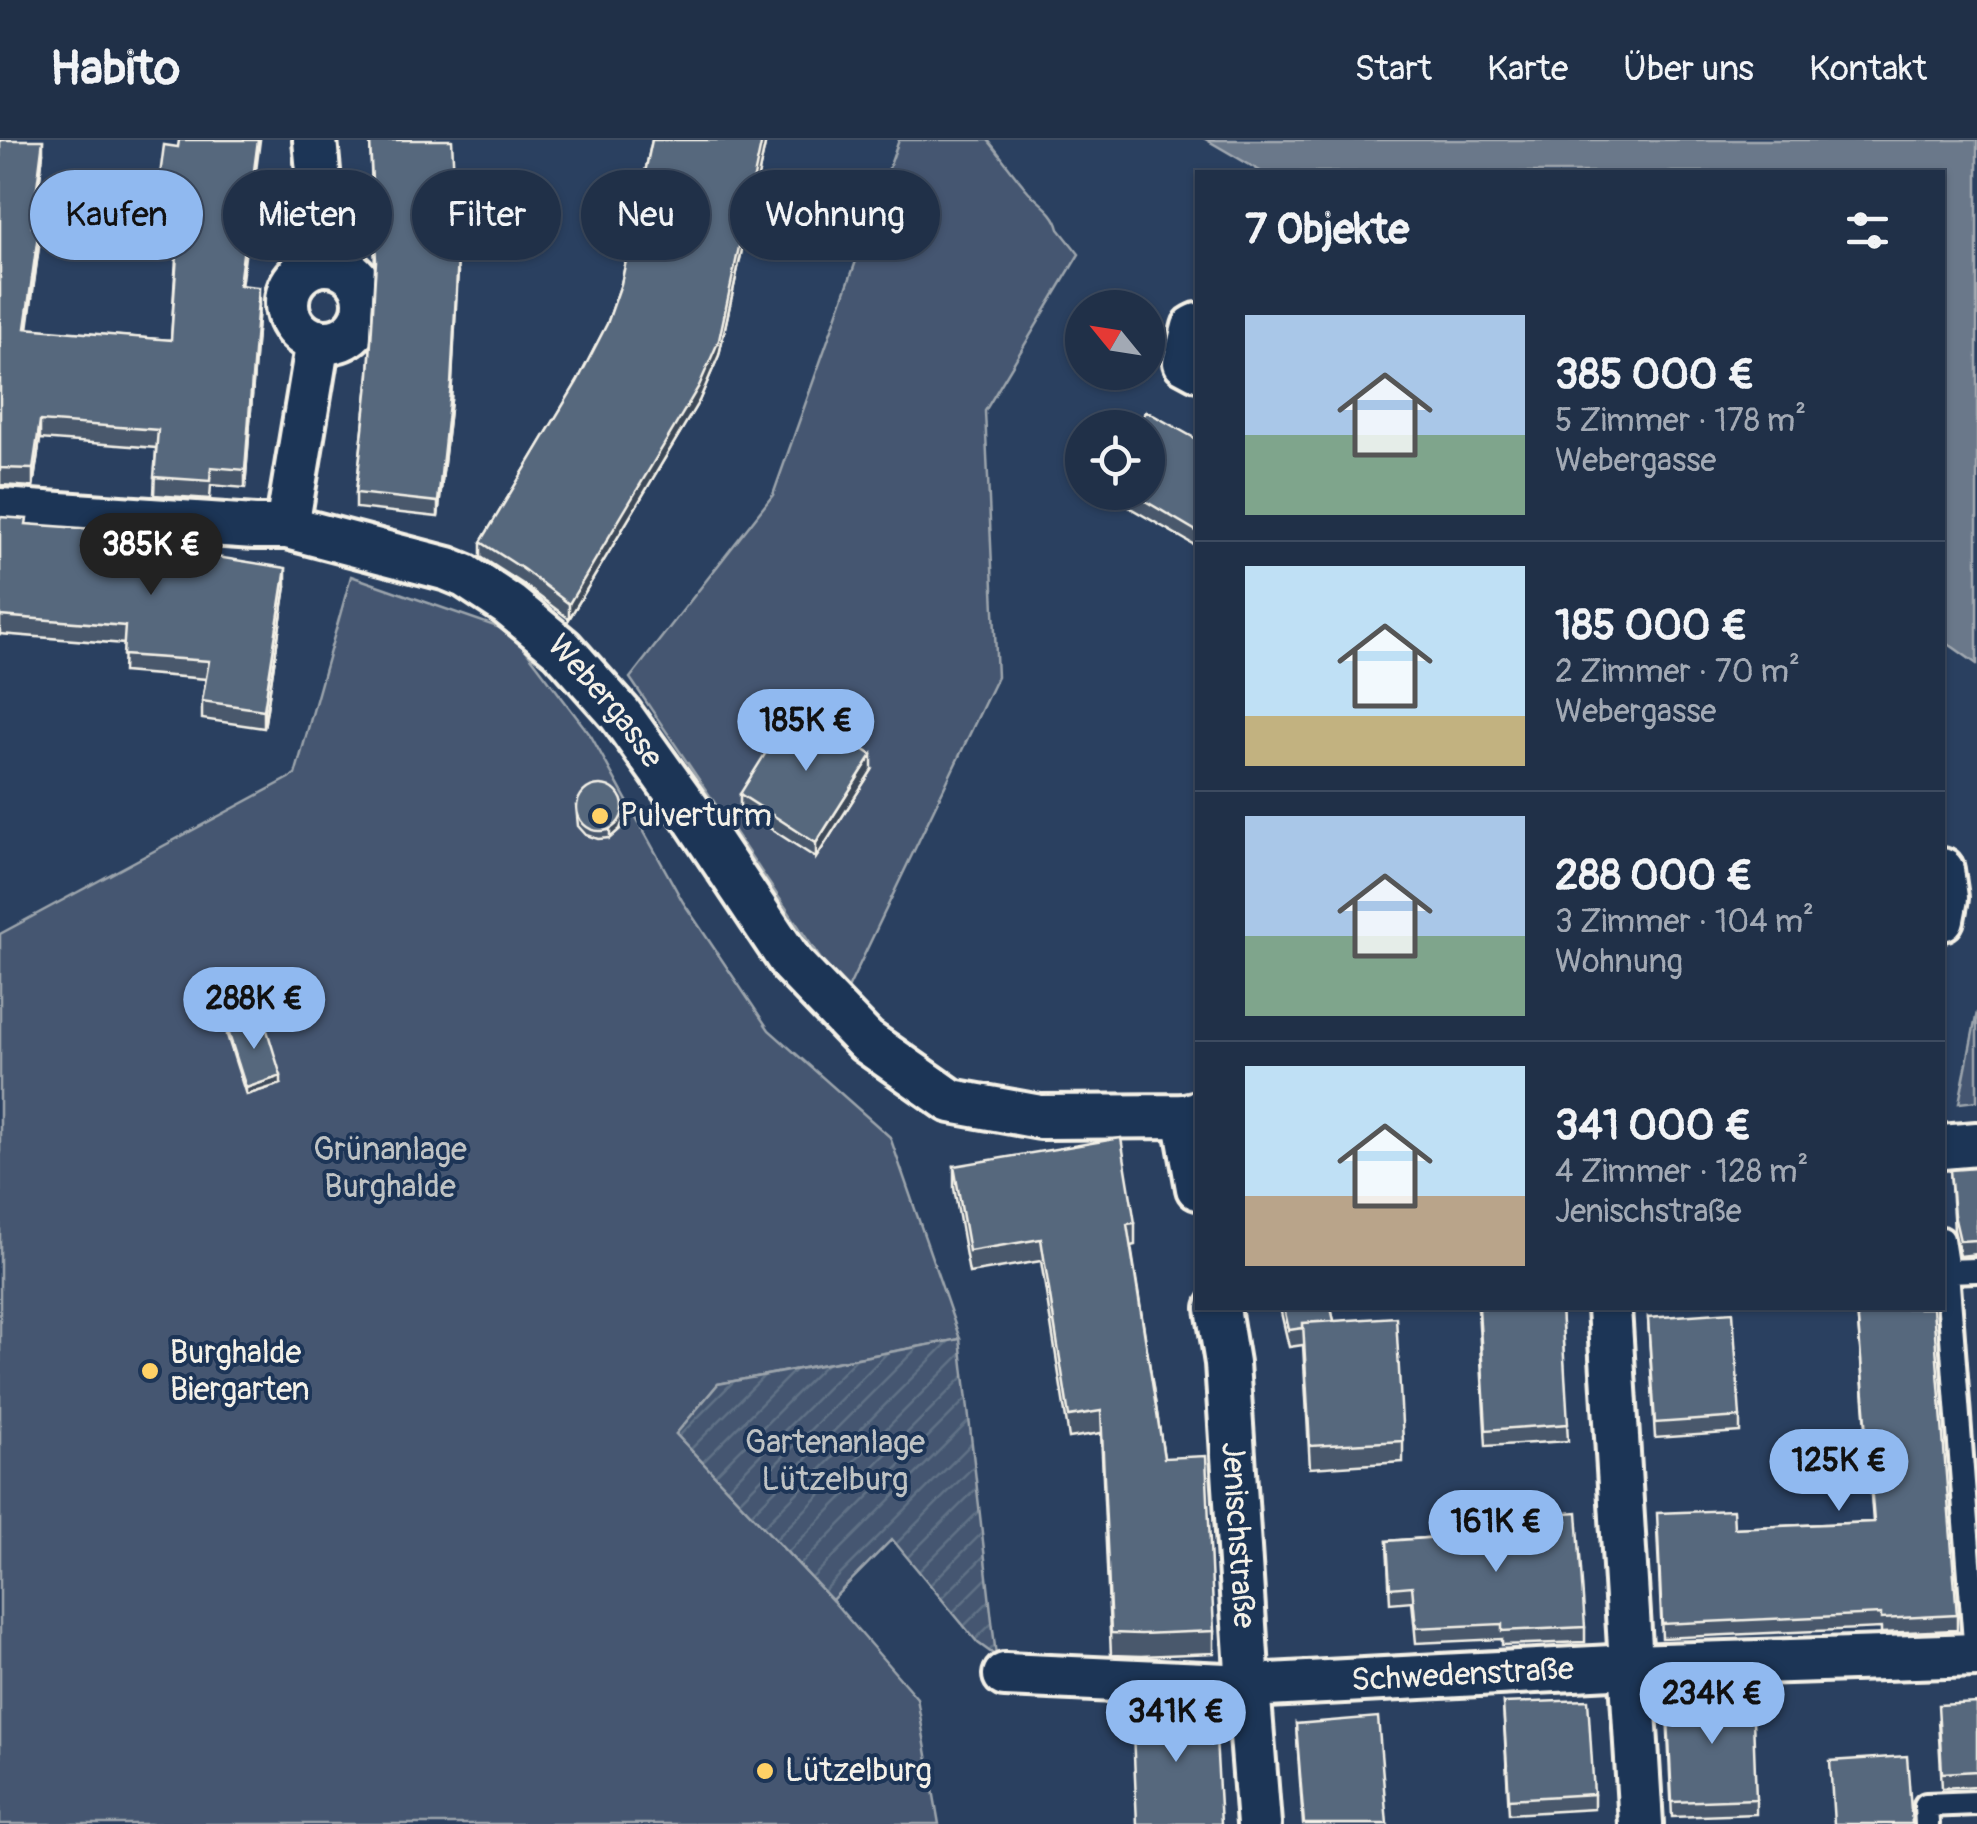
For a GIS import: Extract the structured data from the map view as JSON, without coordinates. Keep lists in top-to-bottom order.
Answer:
{
  "streets": {
    "street": ["Webergasse", "Jenischstraße", "Schwedenstraße"]
  },
  "crossings": [
    ["Jenischstraße", "Schwedenstraße"]
  ],
  "parks": ["Grünanlage Burghalde", "Gartenanlage Lützelburg"],
  "places": ["Pulverturm", "Burghalde Biergarten", "Lützelburg"],
  "north": "top left",
  "page": {
    "header": "Habito",
    "nav": [
      "Start",
      "Karte",
      "Über uns",
      "Kontakt"
    ],
    "chip": [
      "Kaufen",
      "Mieten",
      "Filter",
      "Neu",
      "Wohnung"
    ],
    "heading": "7 Objekte",
    "list": [
      {
        "name": "385 000 €",
        "note": "5 Zimmer · 178 m² · Webergasse"
      },
      {
        "name": "185 000 €",
        "note": "2 Zimmer · 70 m² · Webergasse"
      },
      {
        "name": "288 000 €",
        "note": "3 Zimmer · 104 m² · Wohnung"
      },
      {
        "name": "341 000 €",
        "note": "4 Zimmer · 128 m² · Jenischstraße"
      }
    ],
    "price": [
      "385K €",
      "185K €",
      "288K €",
      "125K €",
      "161K €",
      "234K €",
      "341K €"
    ]
  }
}
